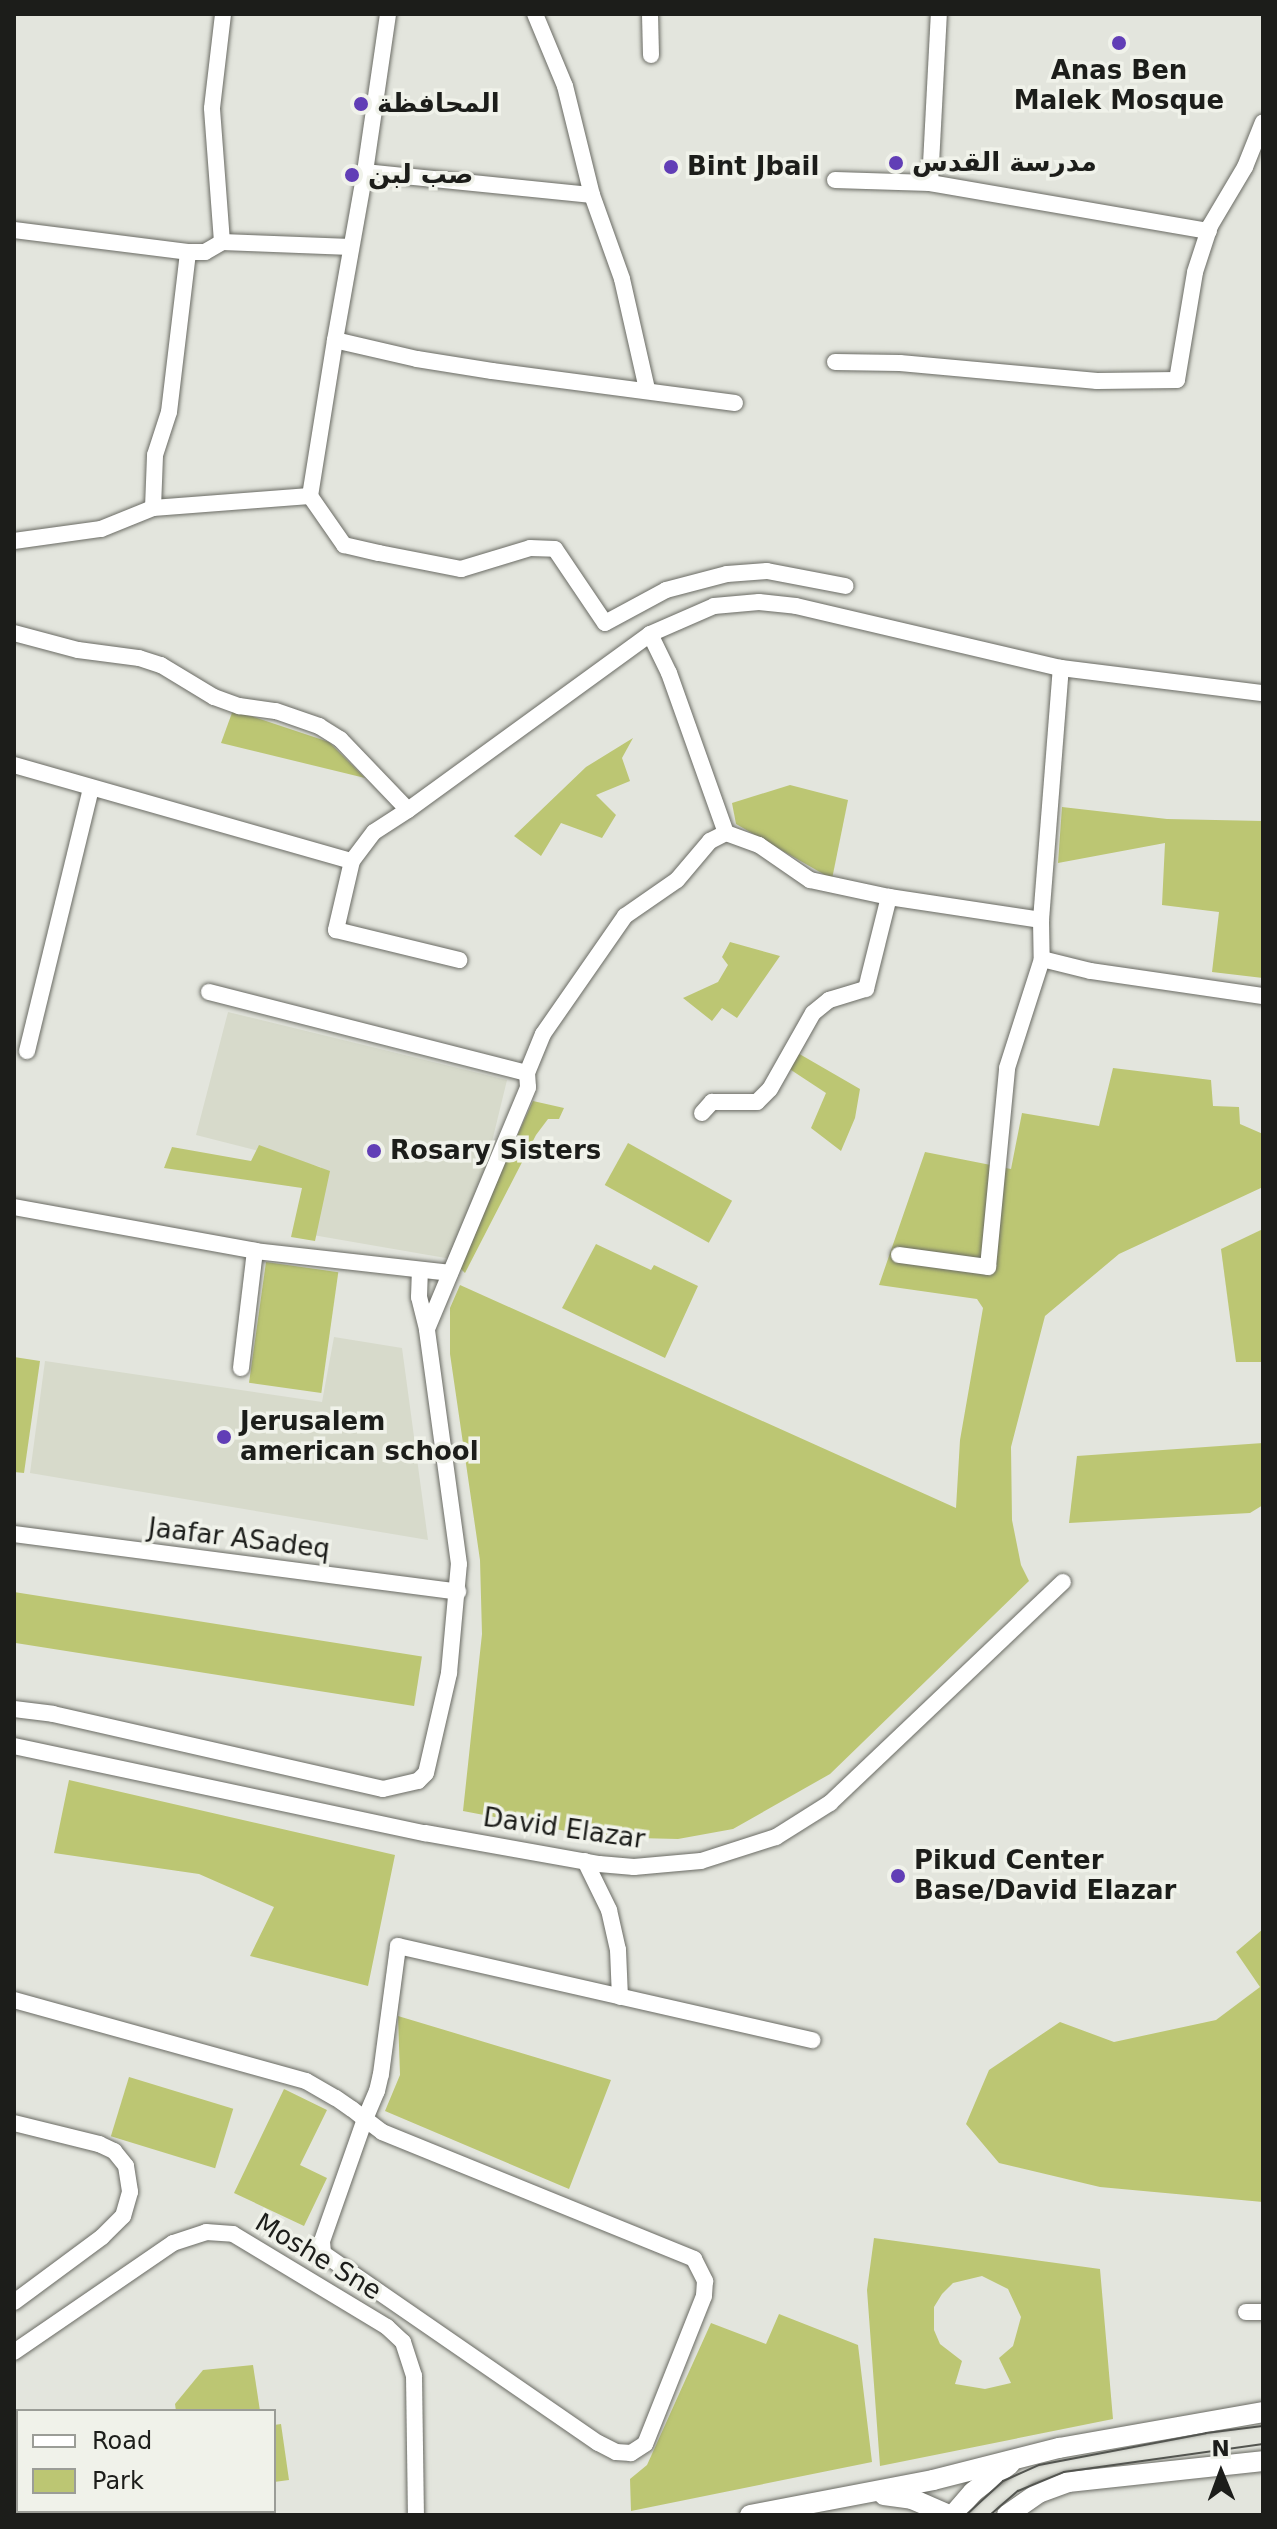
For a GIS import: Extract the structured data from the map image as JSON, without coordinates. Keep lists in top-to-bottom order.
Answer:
{
  "streets": {
    "street": ["Jaafar ASadeq", "David Elazar", "Moshe Sne"]
  },
  "places": [
    "Anas Ben Malek Mosque",
    "المحافظة",
    "مدرسة القدس",
    "Bint Jbail",
    "صب لبن",
    "Rosary Sisters",
    "Jerusalem american school",
    "Pikud Center Base/David Elazar"
  ],
  "legend": ["Road", "Park"],
  "north": "top"
}
